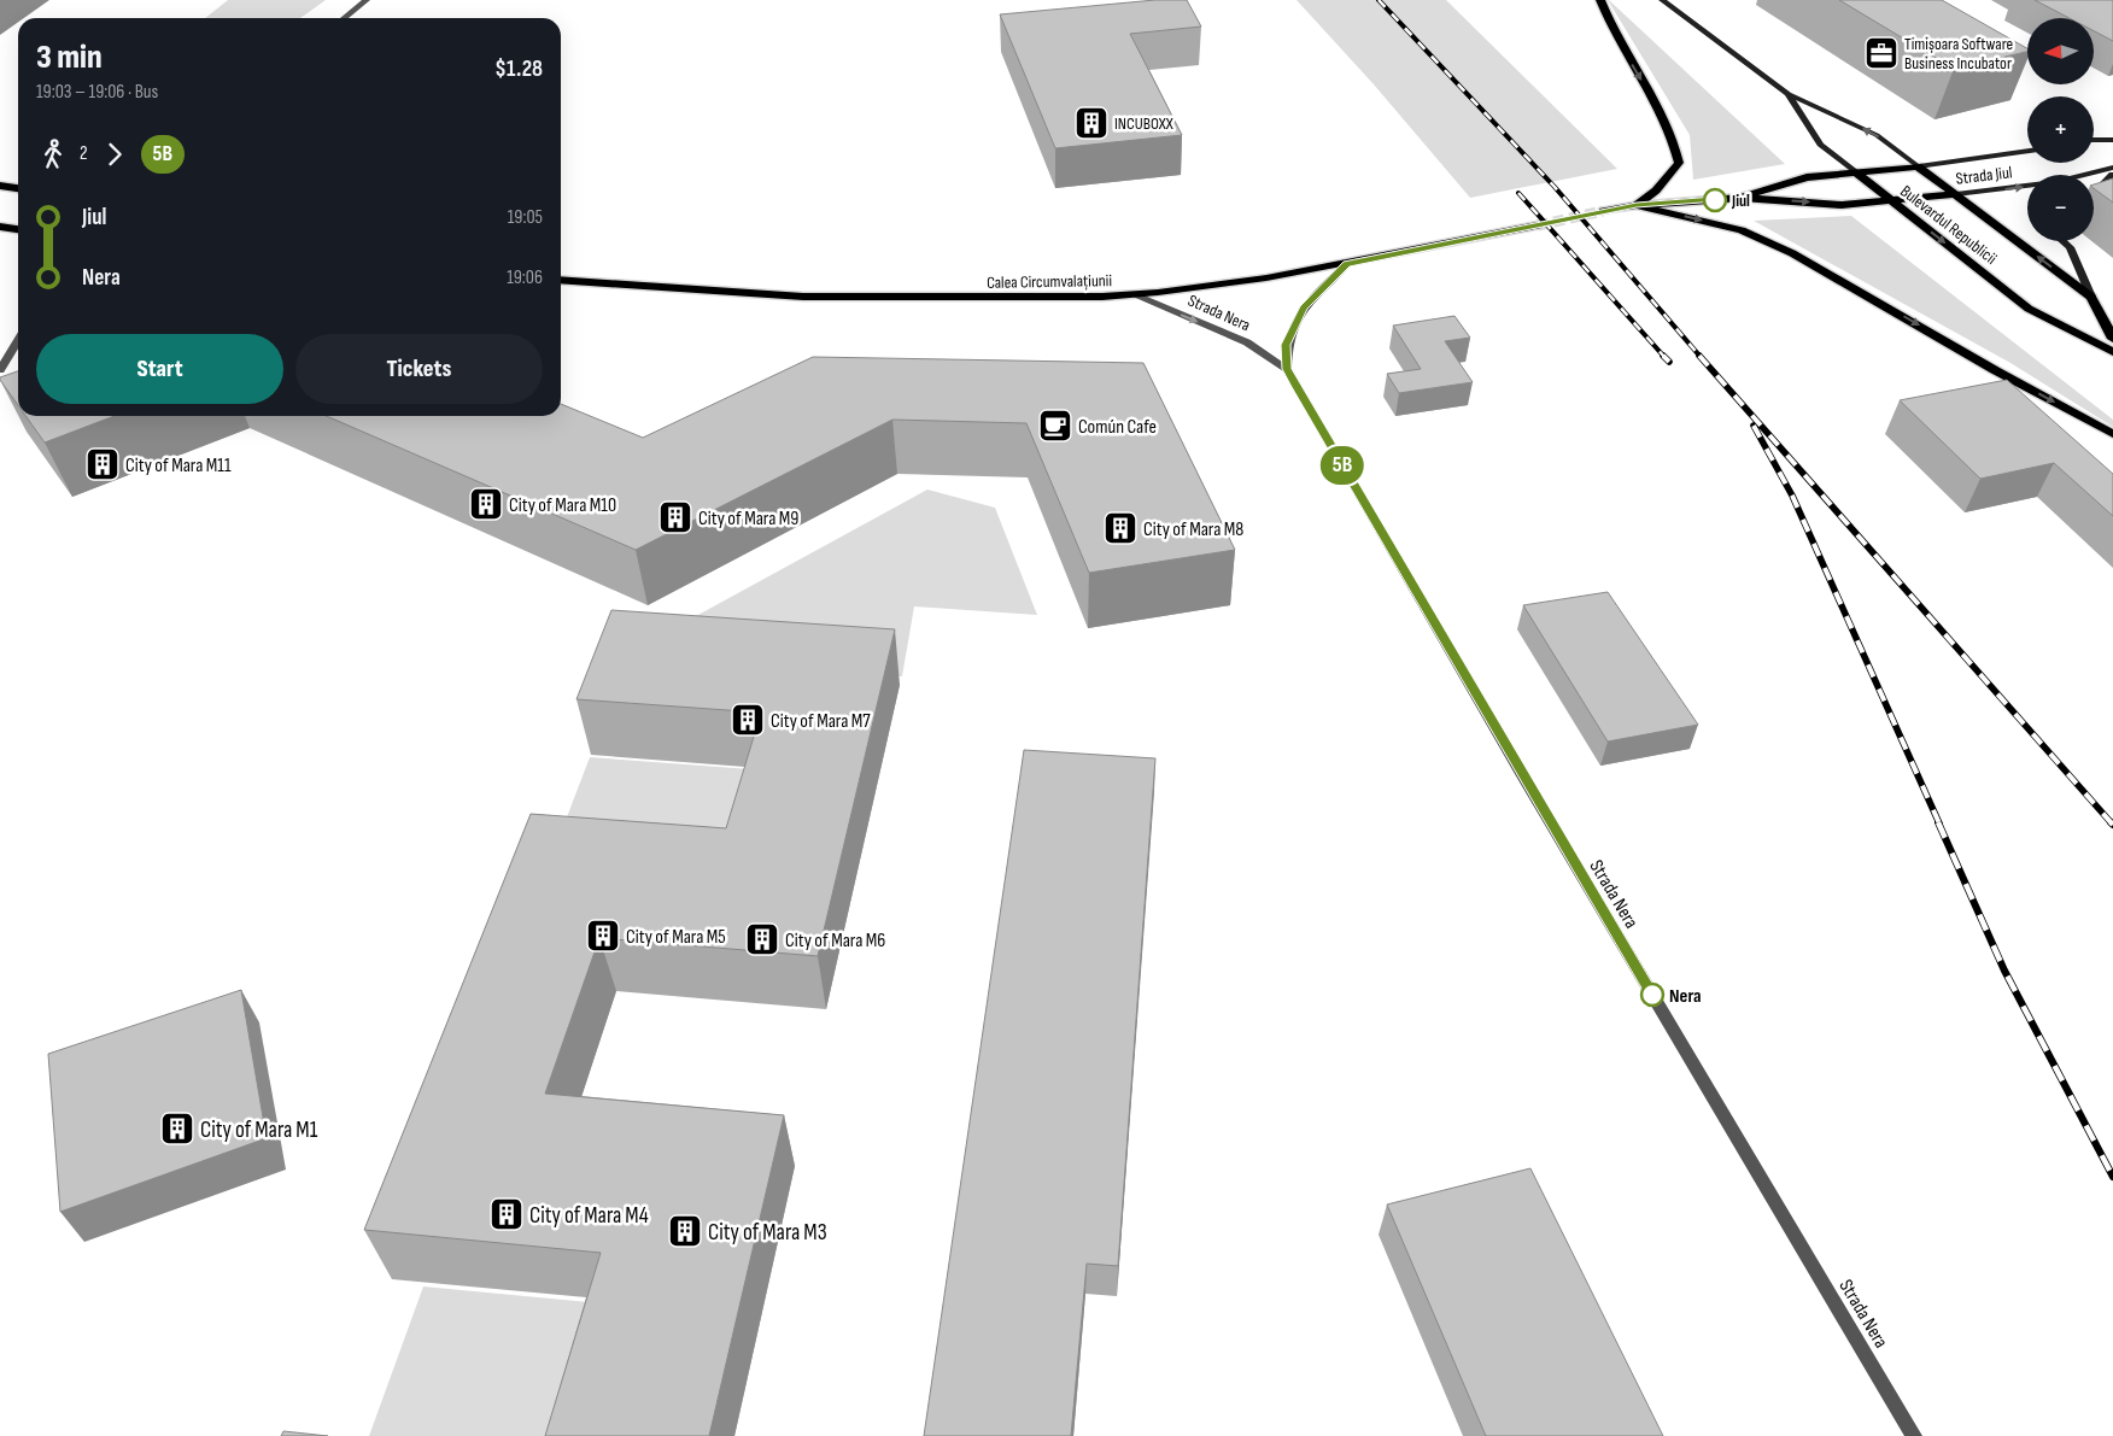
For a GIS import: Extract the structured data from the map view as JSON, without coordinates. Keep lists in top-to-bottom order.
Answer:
{
  "streets": {
    "main road": ["Strada Jiul", "Bulevardul Republicii", "Calea Circumvalațiunii"],
    "street": ["Strada Nera"]
  },
  "crossings": [
    ["Strada Jiul", "Bulevardul Republicii"],
    ["Calea Circumvalațiunii", "Strada Nera"]
  ],
  "places": {
    "office": ["Timișoara Software Business Incubator"],
    "building": [
      "INCUBOXX",
      "City of Mara M11",
      "City of Mara M10",
      "City of Mara M9",
      "City of Mara M8",
      "City of Mara M7",
      "City of Mara M5",
      "City of Mara M6",
      "City of Mara M1",
      "City of Mara M4",
      "City of Mara M3"
    ],
    "other": ["Jiul", "Nera"],
    "cafe": ["Común Cafe"]
  },
  "lines": ["bus line 5B"],
  "north": "left",
  "page": {
    "on_map": "5B",
    "map_buttons": ["+", "−"],
    "heading": ["3 min", "19:03 – 19:06 · Bus", "$1.28"],
    "legs": ["2", "5B"],
    "list": [
      {
        "name": "Jiul",
        "value": "19:05"
      },
      {
        "name": "Nera",
        "value": "19:06"
      }
    ],
    "buttons": ["Start", "Tickets"]
  }
}
